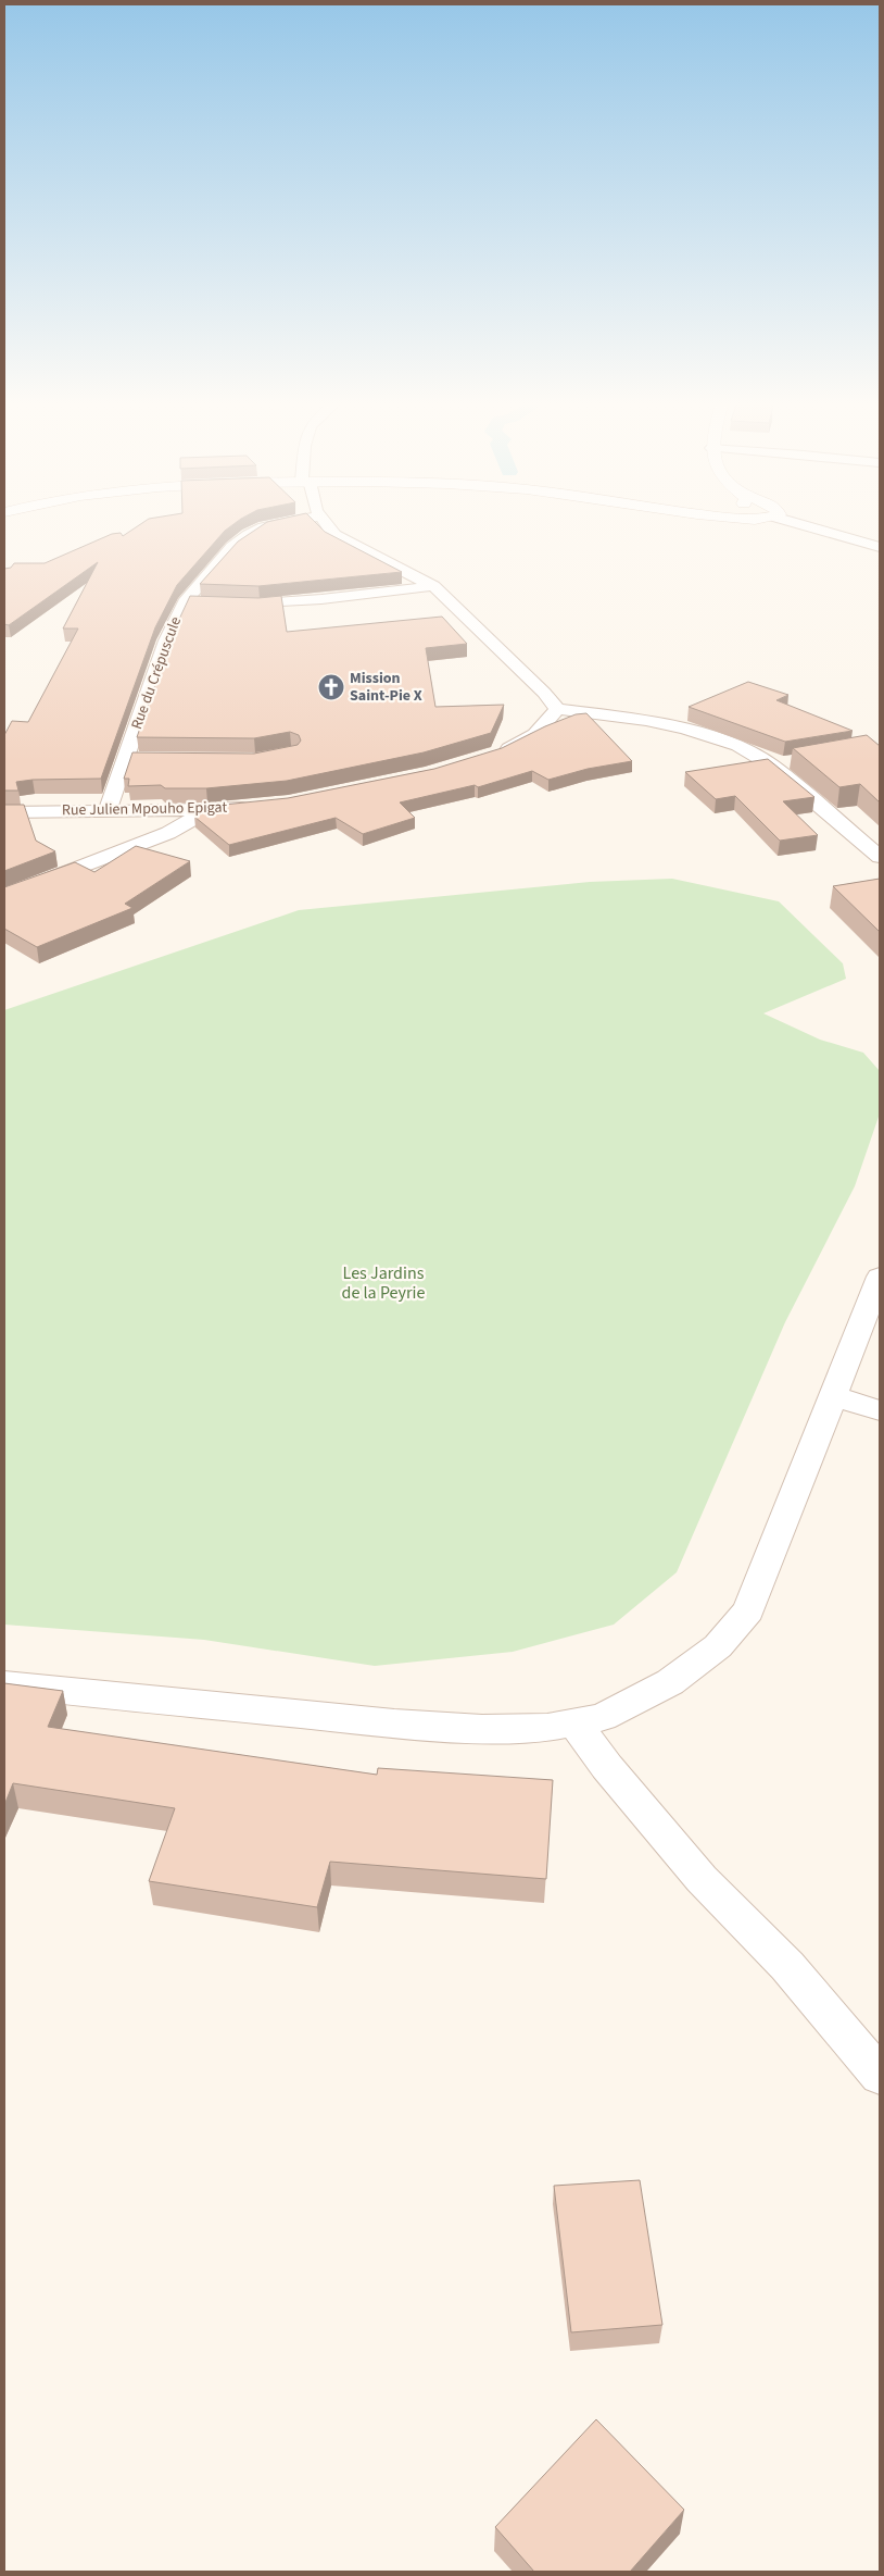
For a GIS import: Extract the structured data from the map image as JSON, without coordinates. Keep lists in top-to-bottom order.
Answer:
{
  "streets": {
    "street": ["Rue du Crépuscule", "Rue Julien Mpouho Epigat"]
  },
  "crossings": [
    ["Rue du Crépuscule", "Rue Julien Mpouho Epigat"]
  ],
  "parks": ["Les Jardins de la Peyrie"],
  "places": {
    "church": ["Mission Saint-Pie X"]
  }
}
